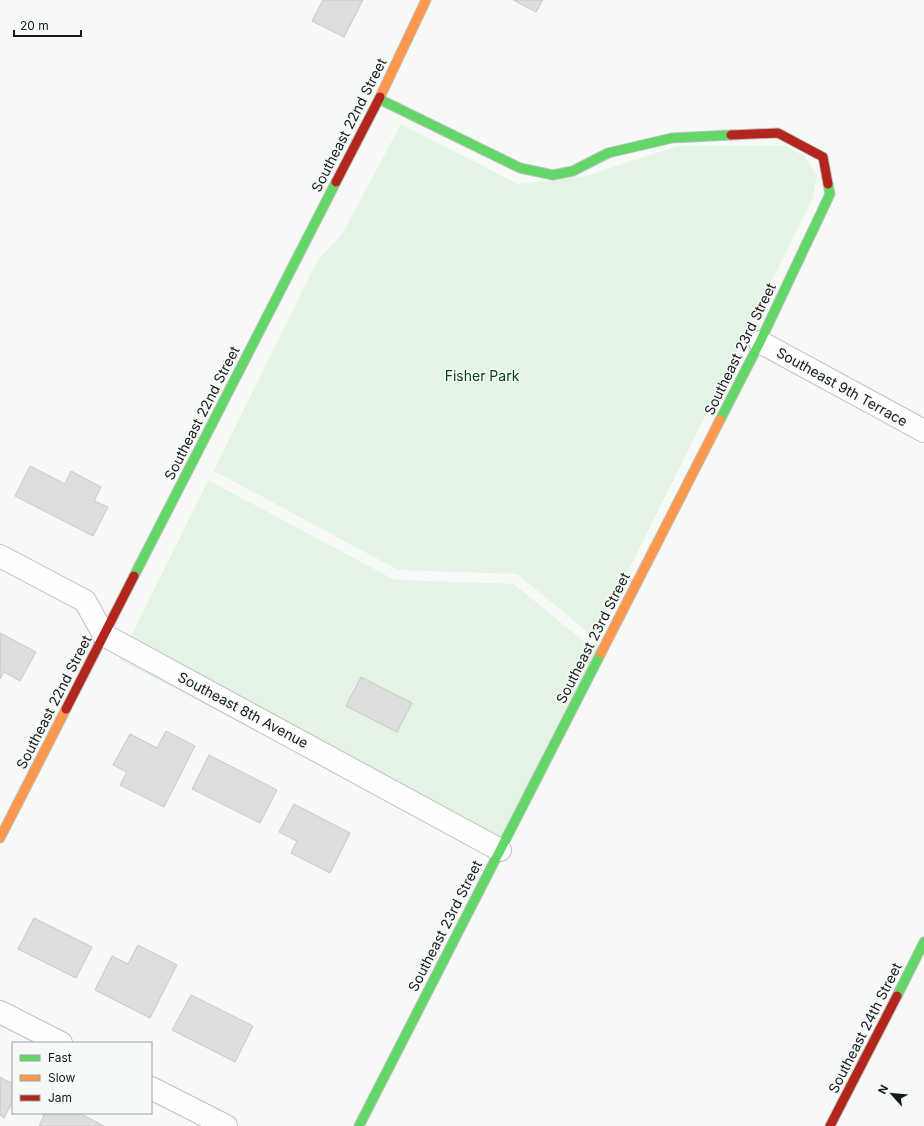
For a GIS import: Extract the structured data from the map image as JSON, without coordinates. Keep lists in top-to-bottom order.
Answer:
{
  "streets": {
    "street": [
      "Southeast 22nd Street",
      "Southeast 23rd Street",
      "Southeast 9th Terrace",
      "Southeast 8th Avenue",
      "Southeast 24th Street"
    ]
  },
  "crossings": [
    ["Southeast 22nd Street", "Southeast 23rd Street"],
    ["Southeast 22nd Street", "Southeast 8th Avenue"],
    ["Southeast 23rd Street", "Southeast 9th Terrace"],
    ["Southeast 23rd Street", "Southeast 8th Avenue"]
  ],
  "parks": ["Fisher Park"],
  "legend": ["Fast", "Slow", "Jam"],
  "scale_bar": "20 m",
  "north": "top left"
}
